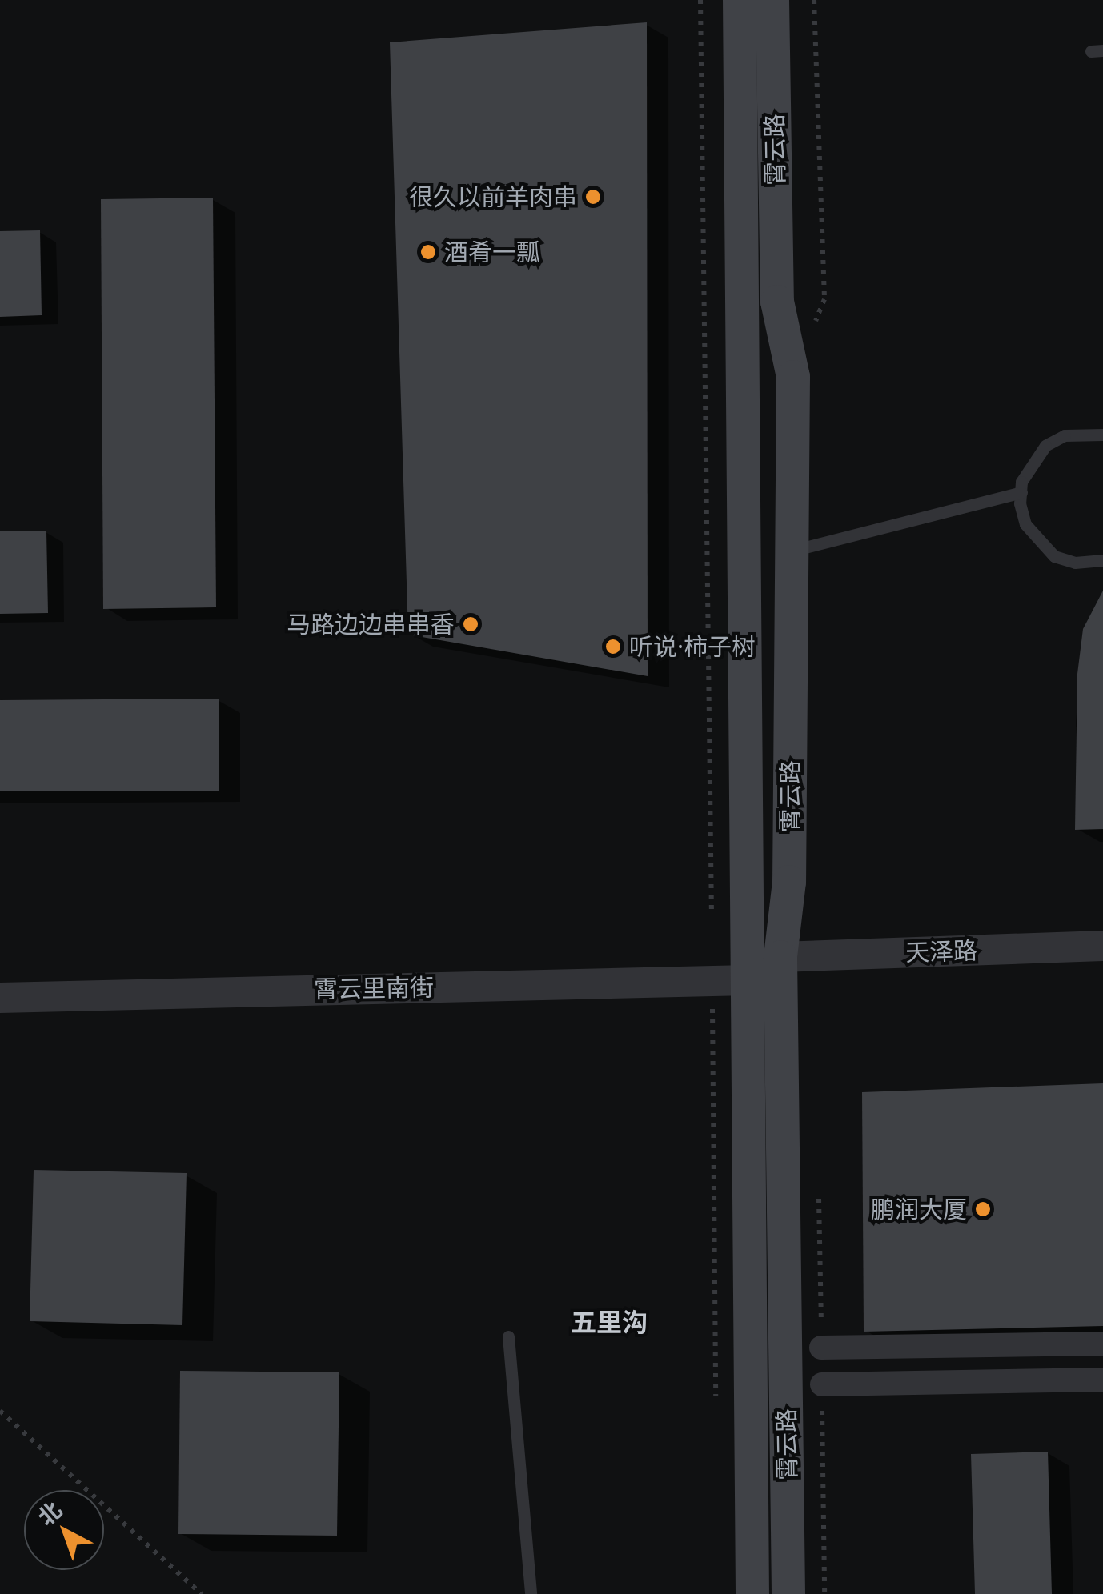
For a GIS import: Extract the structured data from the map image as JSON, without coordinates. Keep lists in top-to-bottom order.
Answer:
{
  "streets": {
    "main road": ["霄云路"],
    "street": ["天泽路", "霄云里南街"]
  },
  "crossings": [
    ["霄云路", "天泽路"],
    ["霄云路", "霄云里南街"]
  ],
  "districts": ["五里沟"],
  "places": [
    "很久以前羊肉串",
    "酒肴一瓢",
    "马路边边串串香",
    "听说·柿子树",
    "鹏润大厦"
  ],
  "north": "top left"
}
